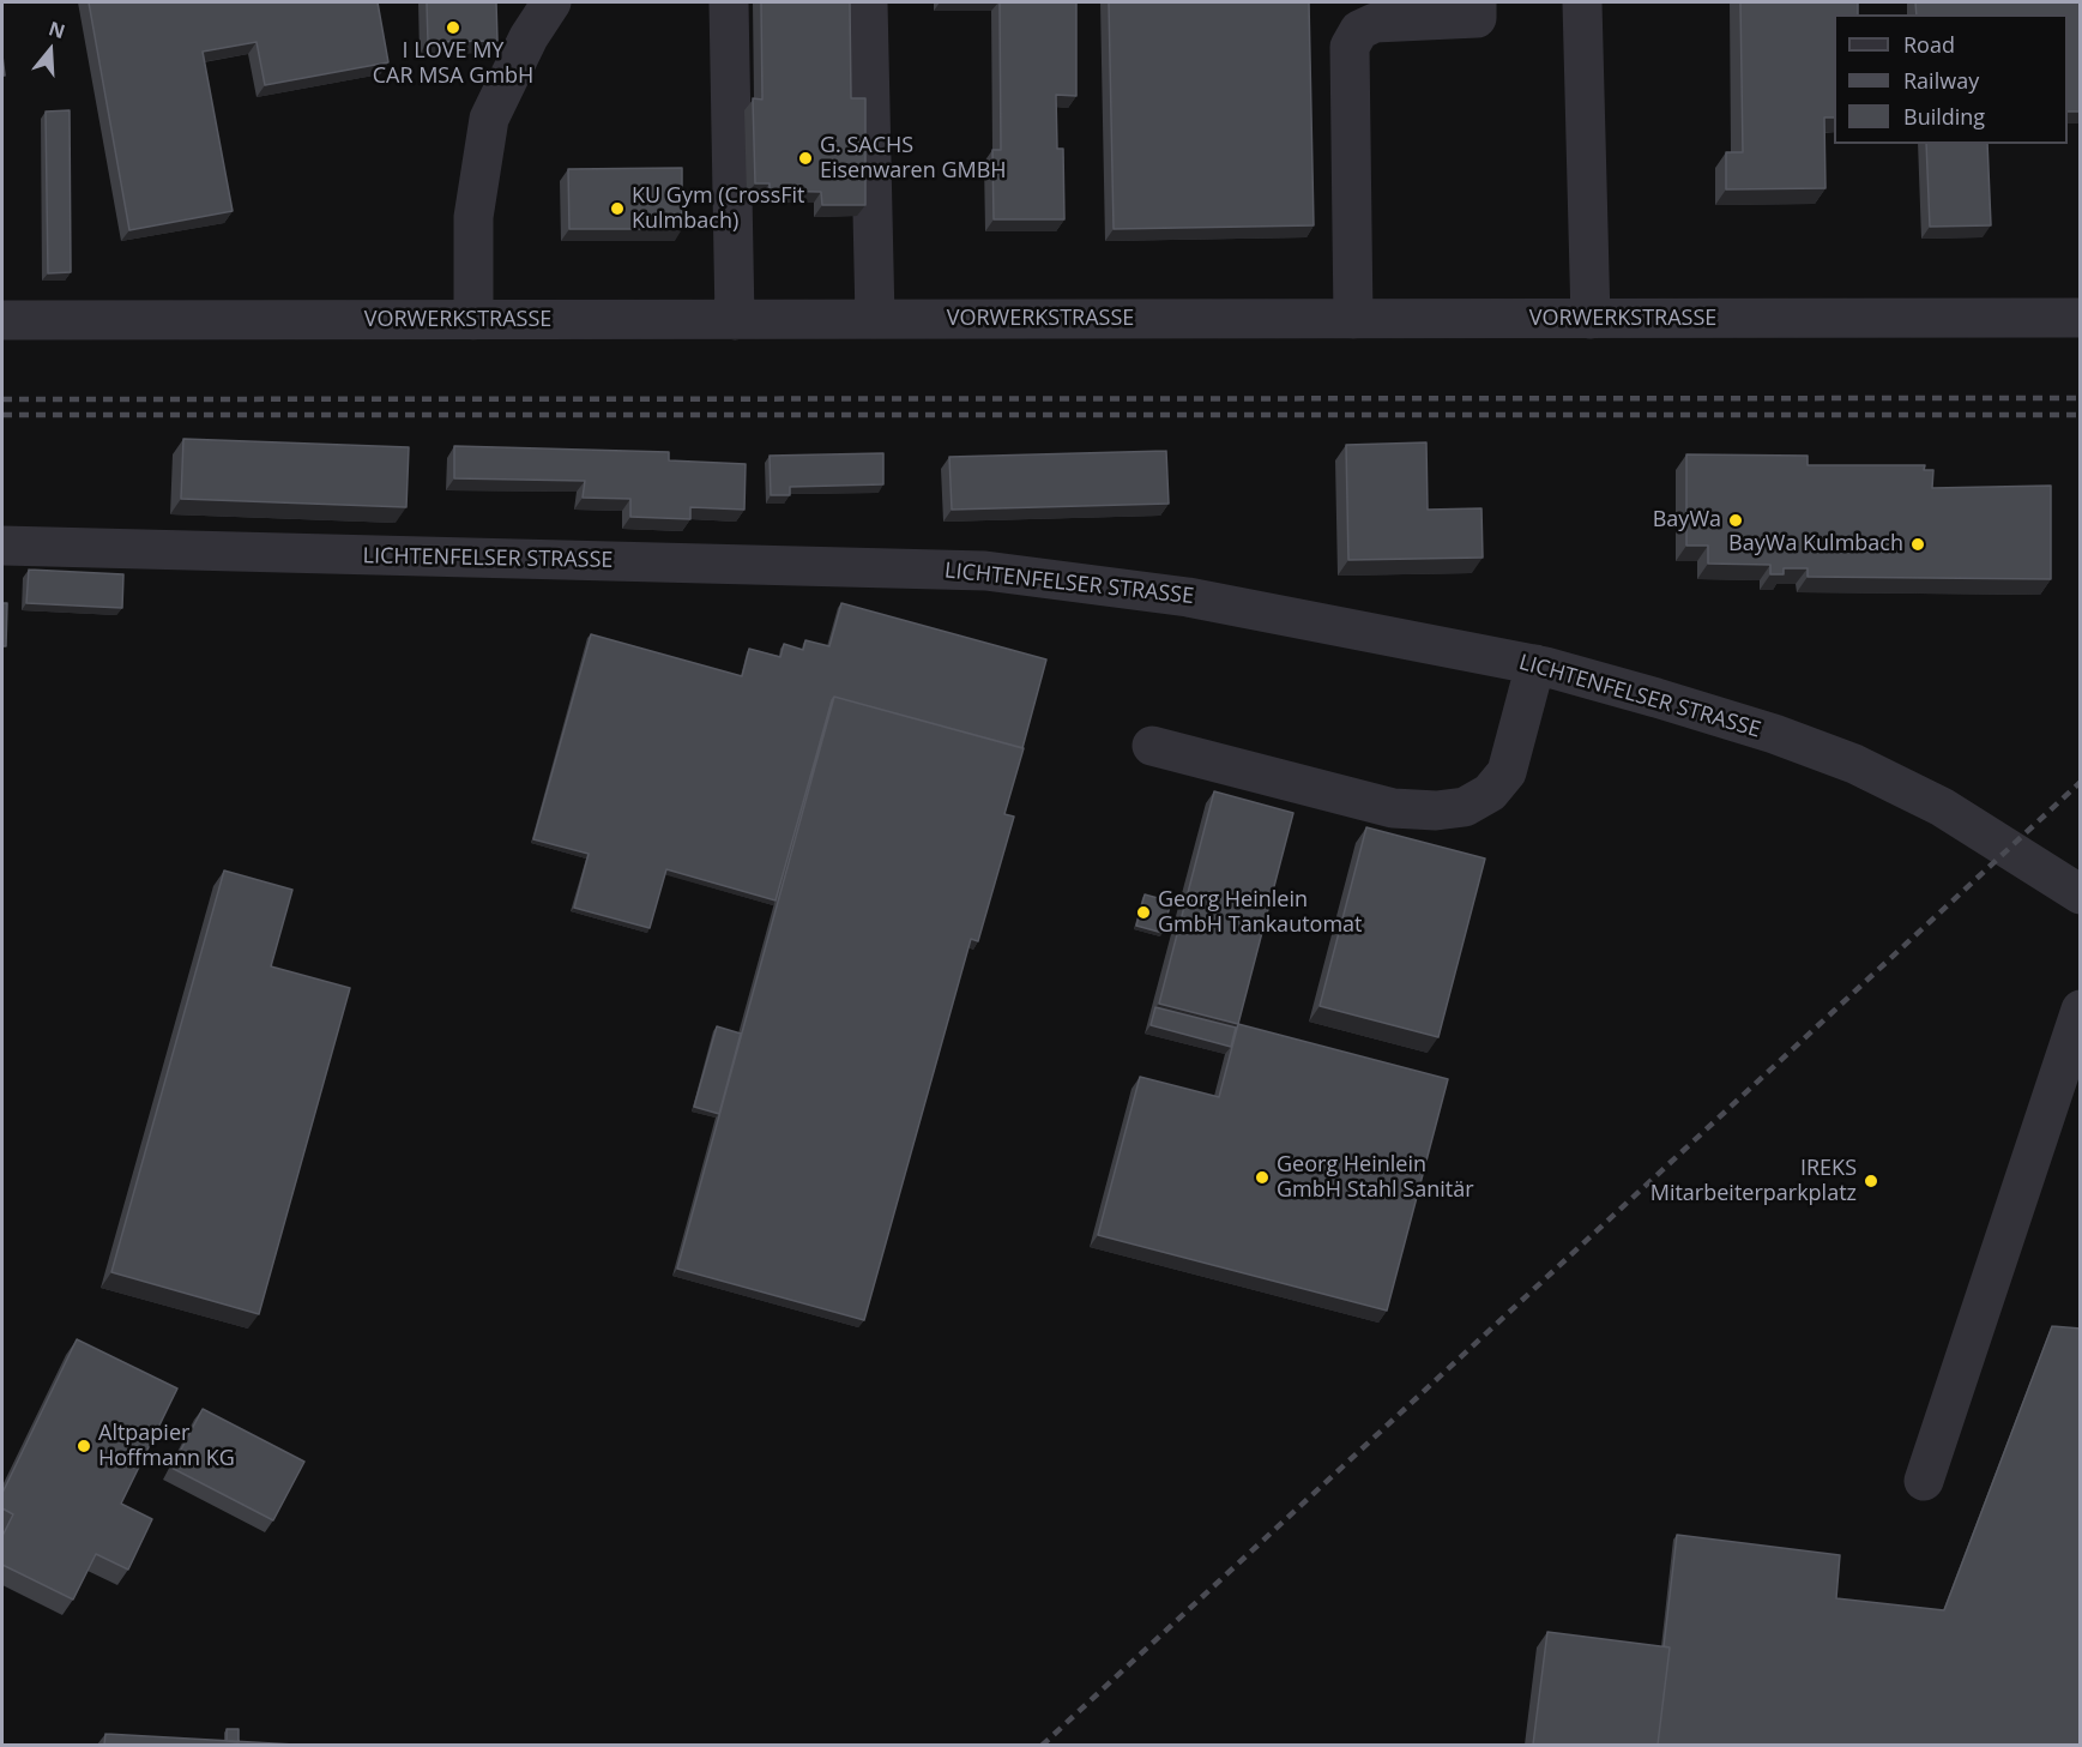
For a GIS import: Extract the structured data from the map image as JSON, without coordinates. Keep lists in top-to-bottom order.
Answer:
{
  "streets": {
    "street": ["VORWERKSTRASSE", "LICHTENFELSER STRASSE"]
  },
  "places": [
    "I LOVE MY CAR MSA GmbH",
    "G. SACHS Eisenwaren GMBH",
    "KU Gym (CrossFit Kulmbach)",
    "BayWa",
    "BayWa Kulmbach",
    "Georg Heinlein GmbH Tankautomat",
    "Georg Heinlein GmbH Stahl Sanitär",
    "IREKS Mitarbeiterparkplatz",
    "Altpapier Hoffmann KG"
  ],
  "legend": ["Road", "Railway", "Building"],
  "north": "top"
}
